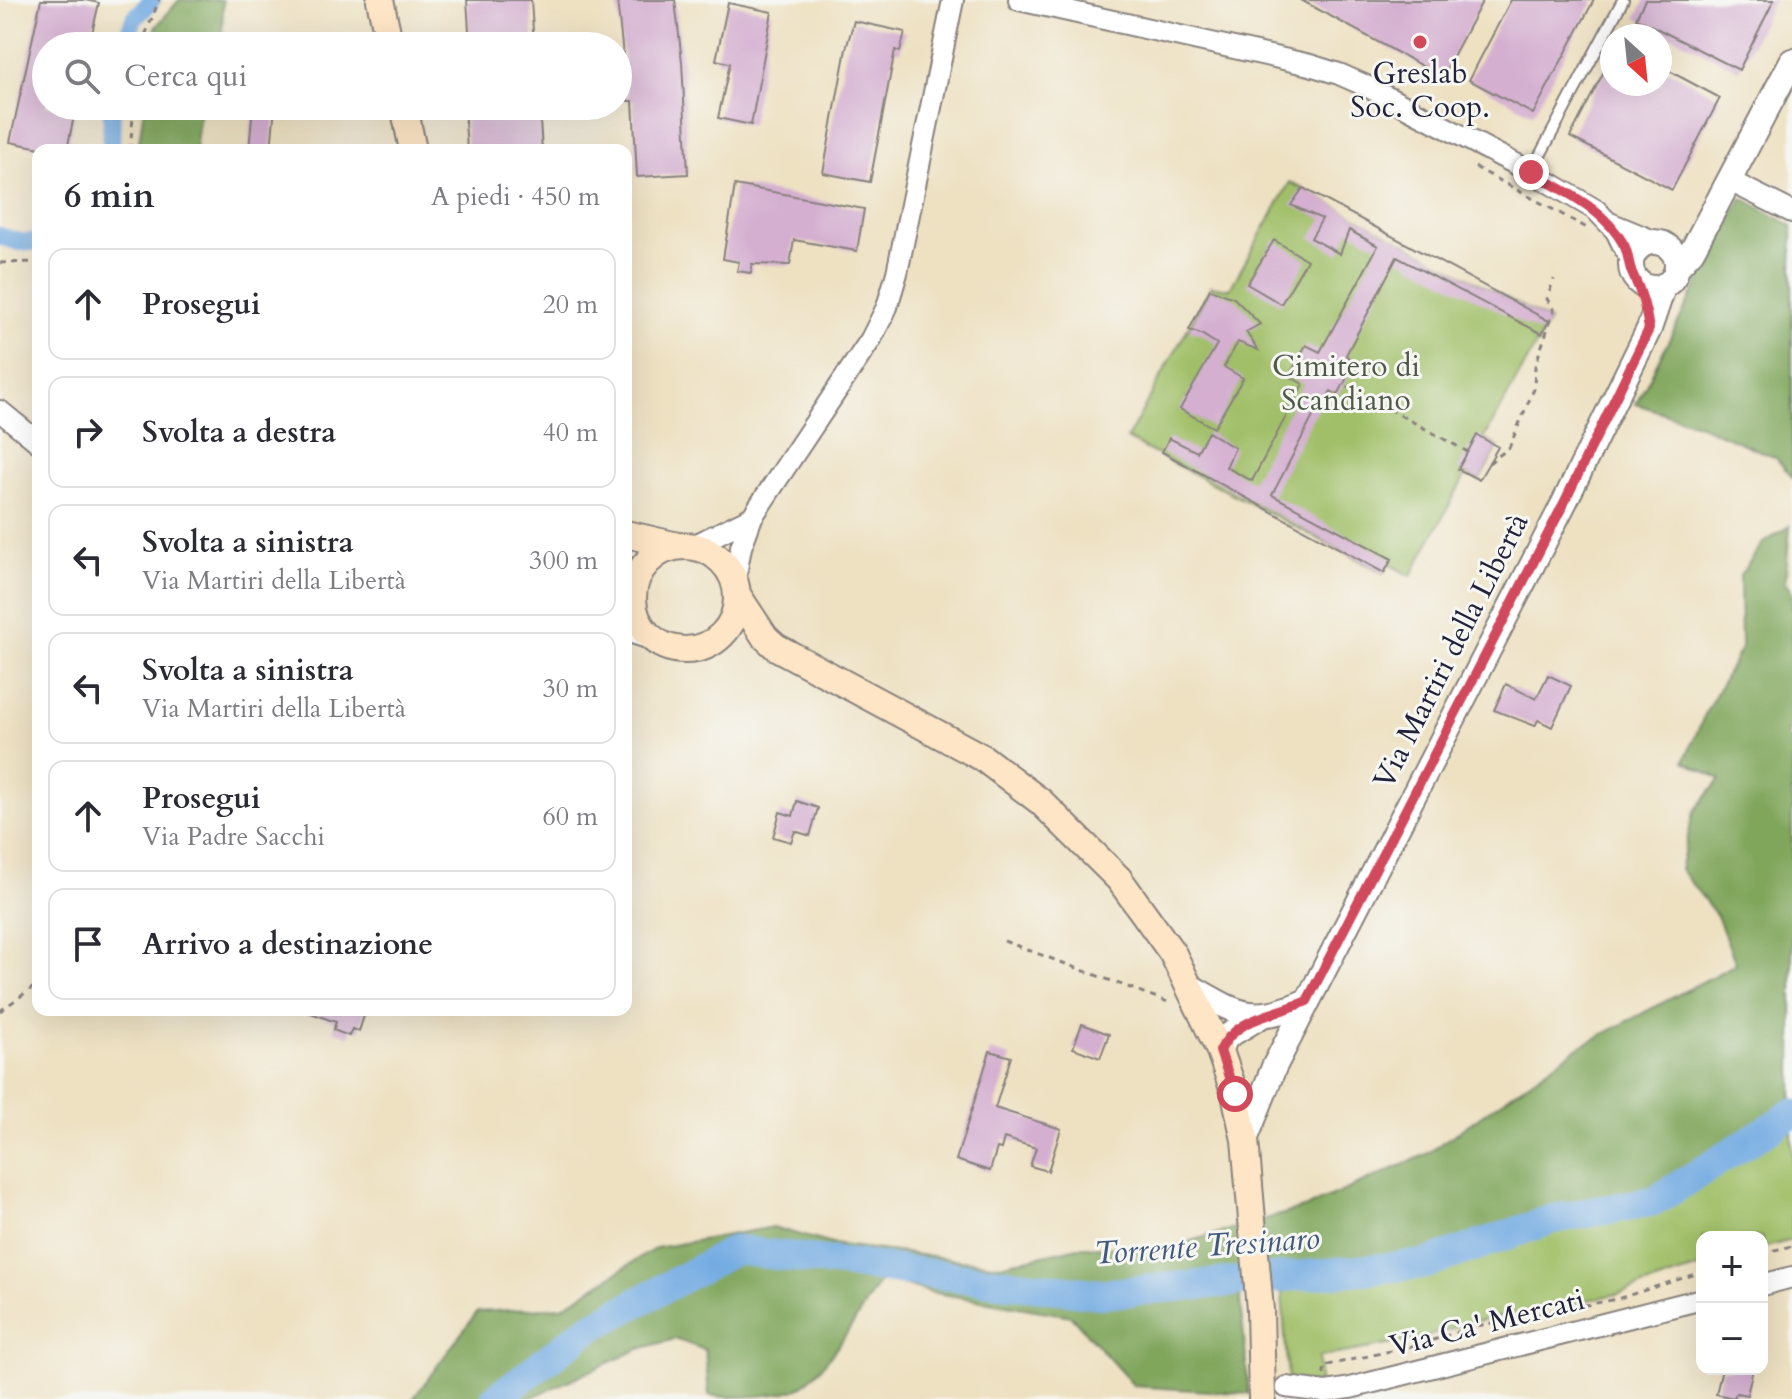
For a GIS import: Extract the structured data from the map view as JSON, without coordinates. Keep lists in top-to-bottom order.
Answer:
{
  "streets": {
    "street": ["Via Martiri della Libertà", "Via Ca' Mercati"]
  },
  "water": ["Torrente Tresinaro"],
  "parks": ["Cimitero di Scandiano"],
  "places": ["Greslab Soc. Coop."],
  "north": "bottom right",
  "page": {
    "search": "Cerca qui",
    "heading": ["6 min", "A piedi · 450 m"],
    "list": [
      ["Prosegui", "20 m"],
      ["Svolta a destra", "40 m"],
      ["Svolta a sinistra", "Via Martiri della Libertà", "300 m"],
      ["Svolta a sinistra", "Via Martiri della Libertà", "30 m"],
      ["Prosegui", "Via Padre Sacchi", "60 m"],
      "Arrivo a destinazione"
    ],
    "map_buttons": ["+", "−"]
  }
}
